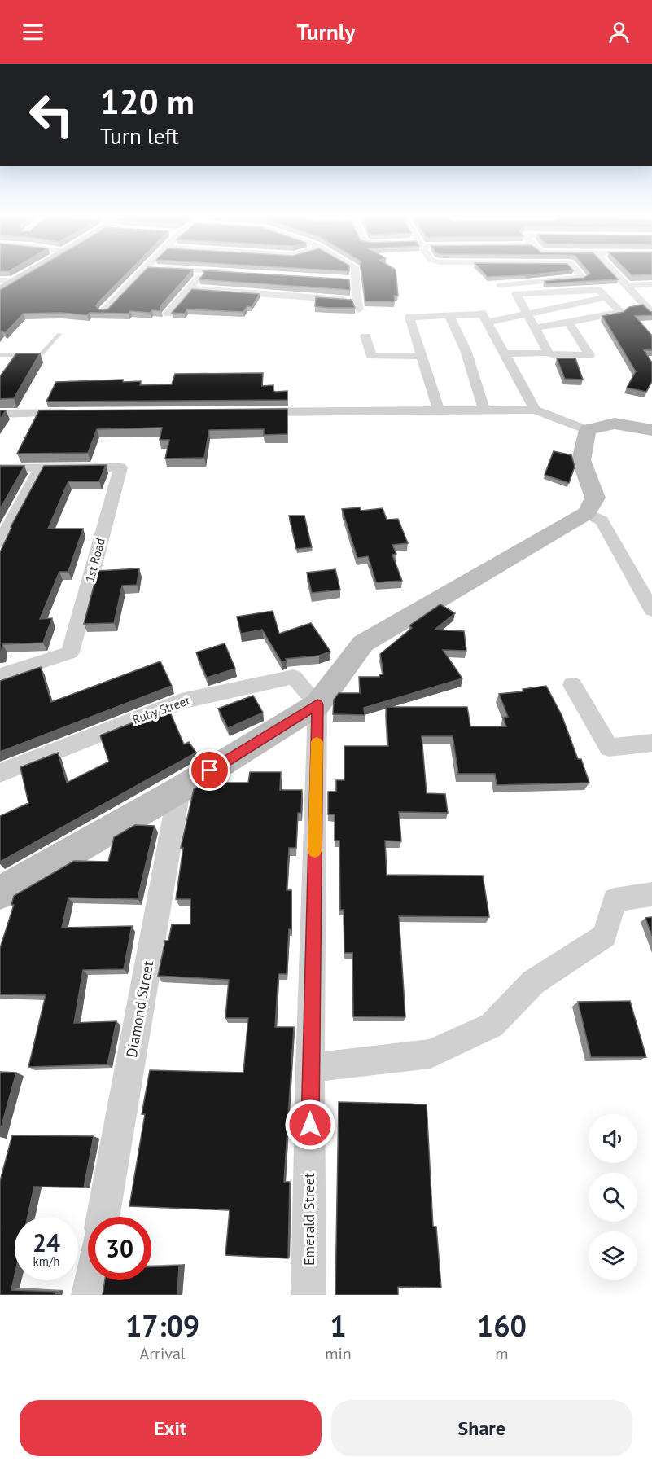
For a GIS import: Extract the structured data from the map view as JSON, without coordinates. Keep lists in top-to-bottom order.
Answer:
{
  "streets": {
    "street": [
      "1st Road",
      "Ruby Street",
      "Diamond Street",
      "Emerald Street"
    ]
  },
  "crossings": [
    ["Ruby Street", "Emerald Street"]
  ],
  "page": {
    "header": "Turnly",
    "turn": ["120 m", "Turn left"],
    "speed": "24 km/h",
    "limit": "30",
    "eta": [
      "17:09",
      "Arrival",
      "1",
      "min",
      "160",
      "m"
    ],
    "buttons": ["Exit", "Share"]
  }
}
